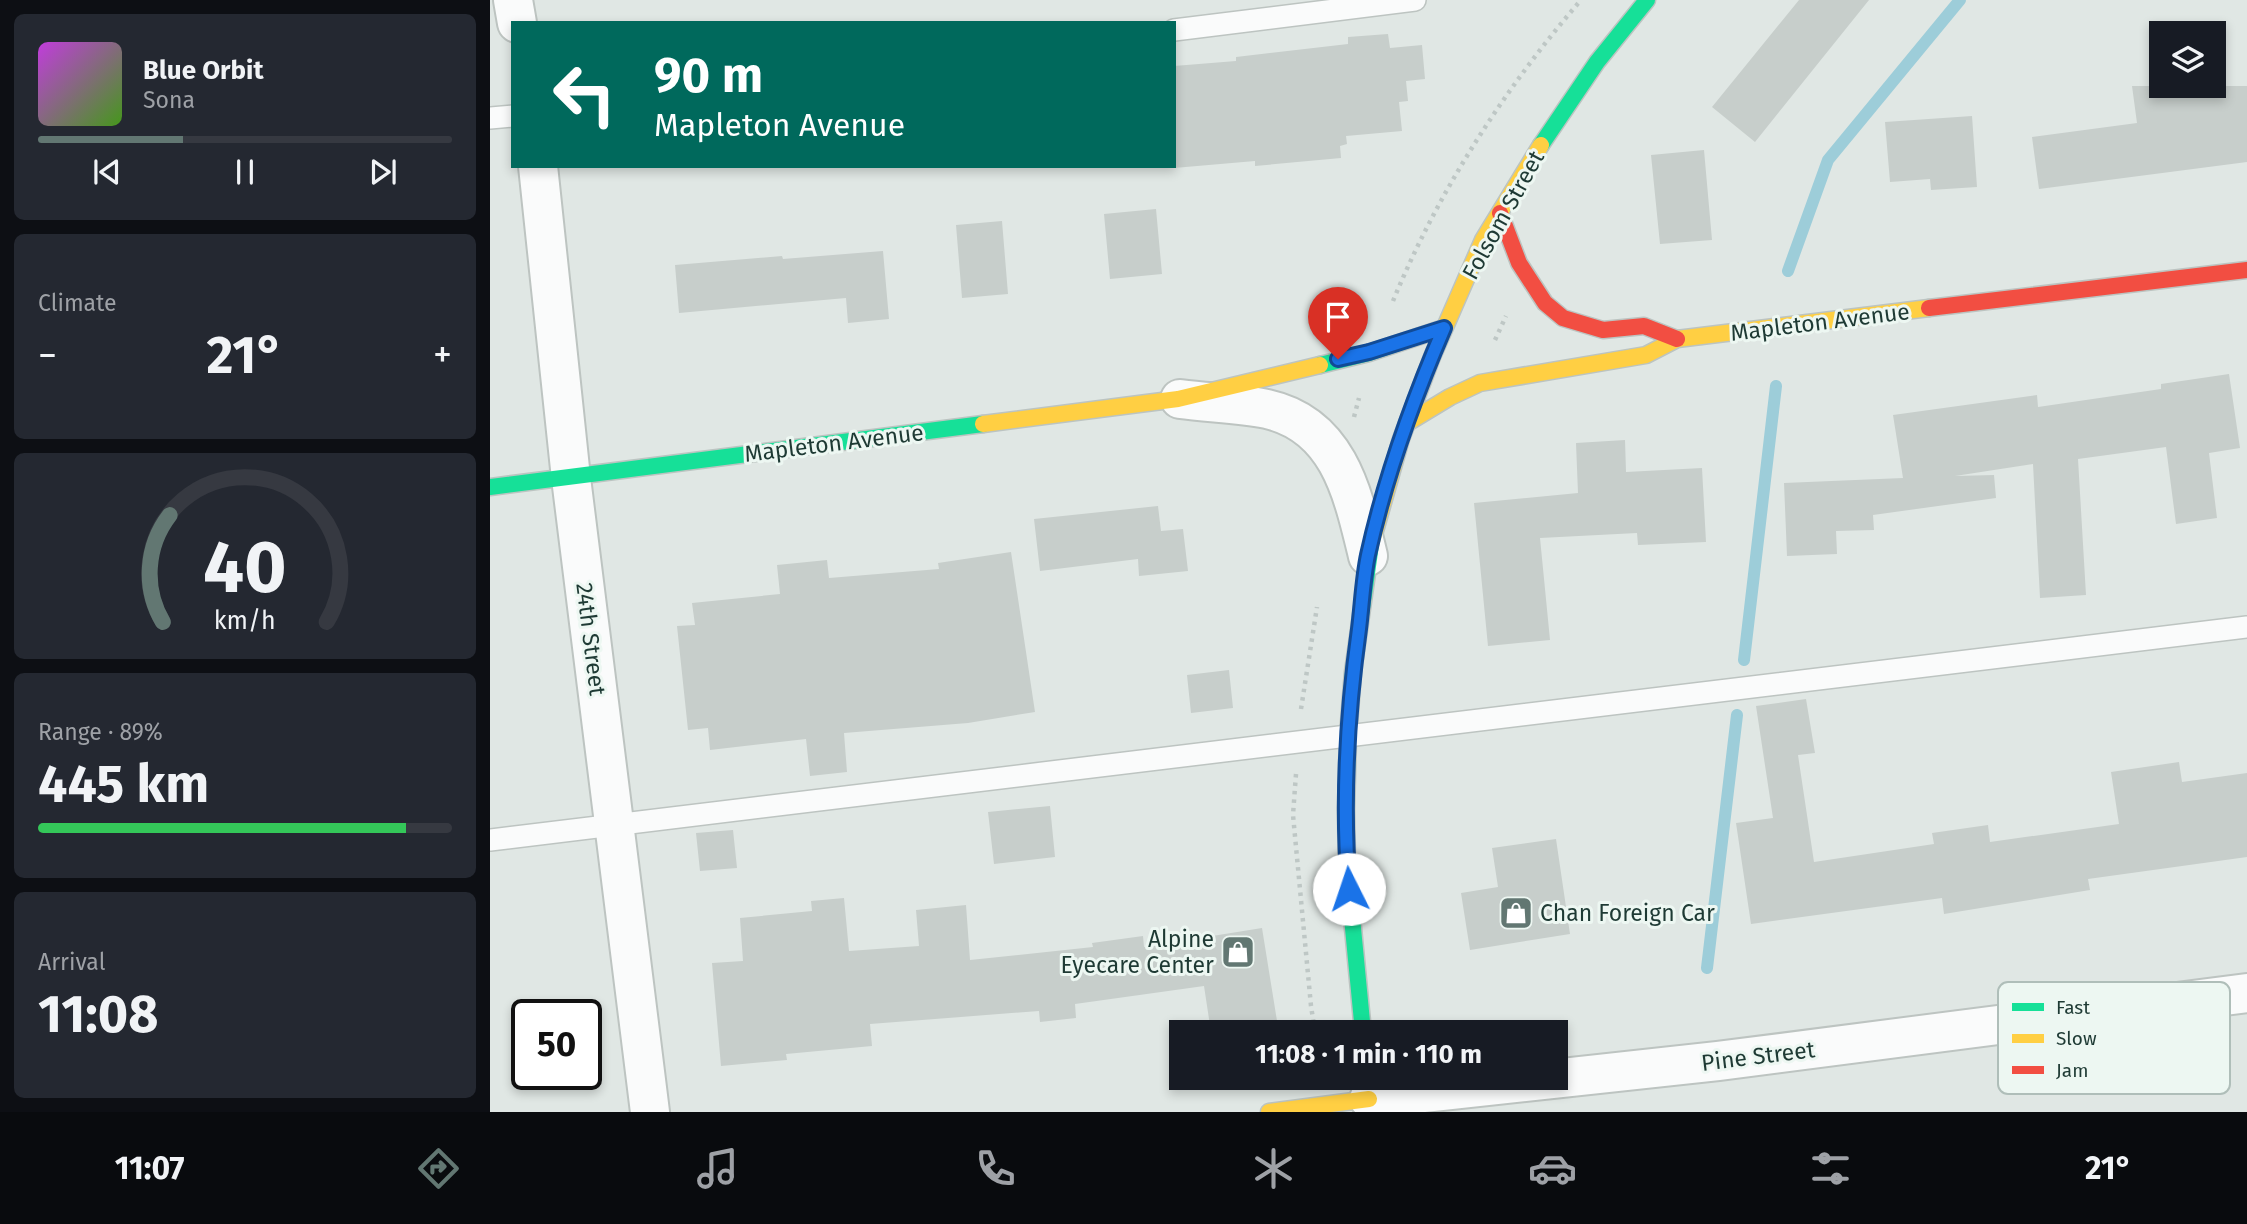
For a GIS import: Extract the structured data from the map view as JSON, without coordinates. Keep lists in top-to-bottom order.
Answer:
{
  "streets": {
    "street": [
      "Folsom Street",
      "Mapleton Avenue",
      "24th Street",
      "Pine Street"
    ]
  },
  "crossings": [
    ["Folsom Street", "Mapleton Avenue"],
    ["Mapleton Avenue", "24th Street"]
  ],
  "places": {
    "shop": ["Chan Foreign Car", "Alpine Eyecare Center"]
  },
  "legend": ["Fast", "Slow", "Jam"],
  "page": {
    "turn": ["90 m", "Mapleton Avenue"],
    "song": ["Blue Orbit", "Sona"],
    "tile": [
      "Climate",
      ["Range · 89%", "445 km"],
      ["Arrival", "11:08"]
    ],
    "heat": ["−", "21°", "+"],
    "limit": "50",
    "trip": "11:08 · 1 min · 110 m",
    "tabs": ["11:07", "21°"],
    "gauge": ["40", "km/h"]
  }
}
